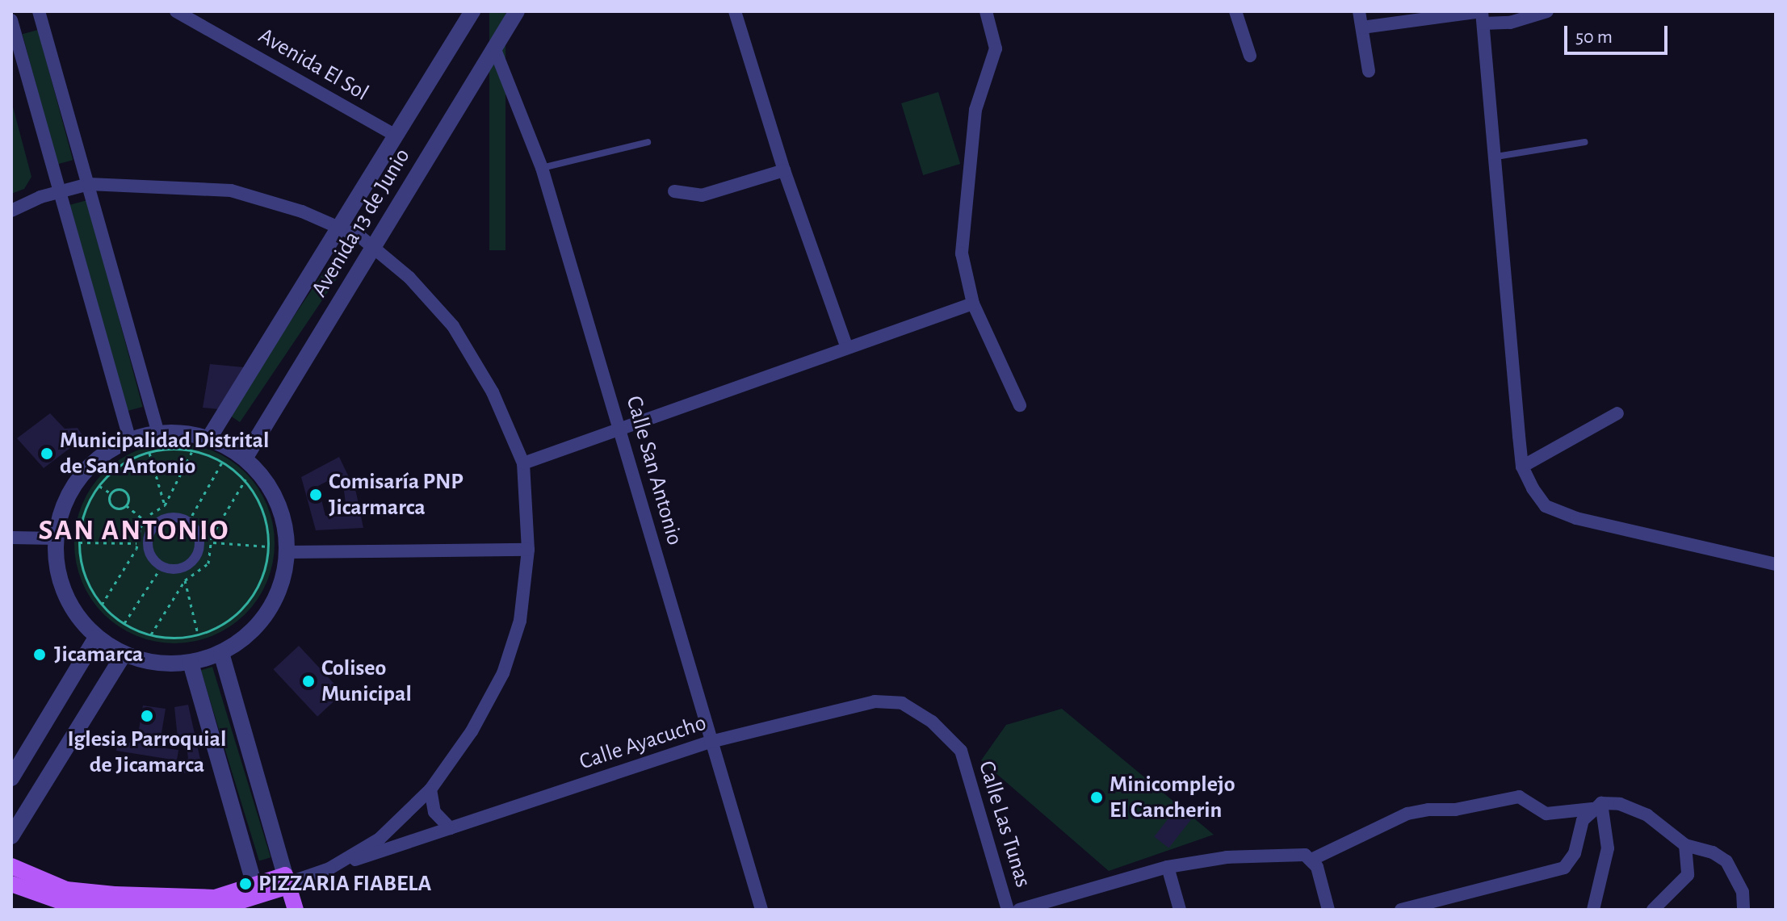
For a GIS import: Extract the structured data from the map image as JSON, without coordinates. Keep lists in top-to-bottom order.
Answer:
{
  "streets": {
    "street": [
      "Avenida El Sol",
      "Avenida 13 de Junio",
      "Calle San Antonio",
      "Calle Ayacucho",
      "Calle Las Tunas"
    ]
  },
  "crossings": [
    ["Avenida El Sol", "Avenida 13 de Junio"],
    ["Avenida 13 de Junio", "Calle San Antonio"],
    ["Calle San Antonio", "Calle Ayacucho"],
    ["Calle Ayacucho", "Calle Las Tunas"]
  ],
  "districts": ["SAN ANTONIO"],
  "places": [
    "Municipalidad Distrital de San Antonio",
    "Comisaría PNP Jicarmarca",
    "Jicamarca",
    "Coliseo Municipal",
    "Iglesia Parroquial de Jicamarca",
    "Minicomplejo El Cancherin",
    "PIZZARIA FIABELA"
  ],
  "scale_bar": "50 m"
}
